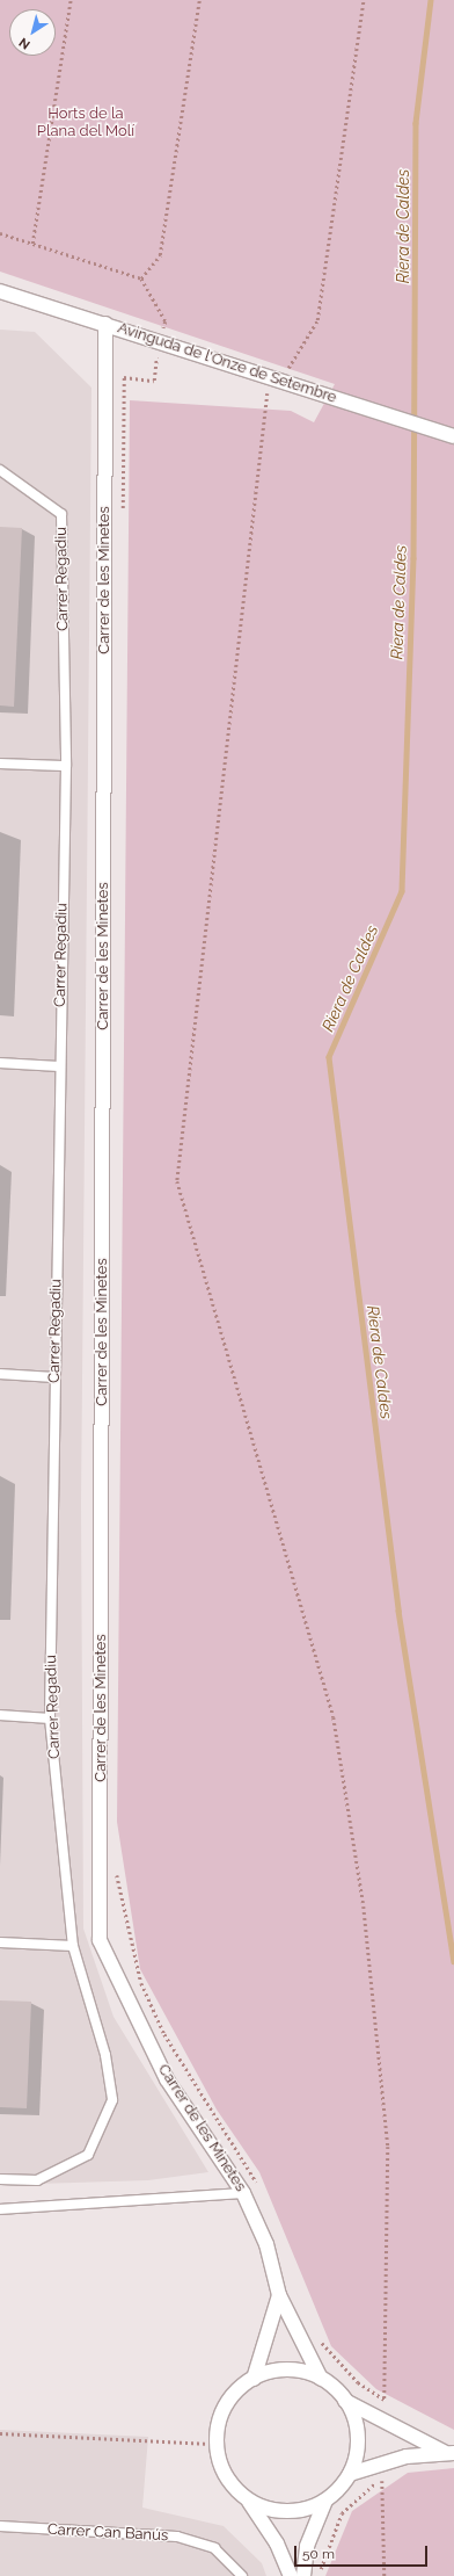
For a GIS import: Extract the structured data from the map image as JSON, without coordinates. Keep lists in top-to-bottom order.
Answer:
{
  "streets": {
    "street": ["Avinguda de l'Onze de Setembre", "Carrer de les Minetes"],
    "lane": ["Carrer Regadiu", "Carrer Can Banús"]
  },
  "crossings": [
    ["Avinguda de l'Onze de Setembre", "Carrer de les Minetes"]
  ],
  "water": ["Riera de Caldes"],
  "parks": ["Horts de la Plana del Molí"],
  "scale_bar": "50 m",
  "north": "bottom left"
}
